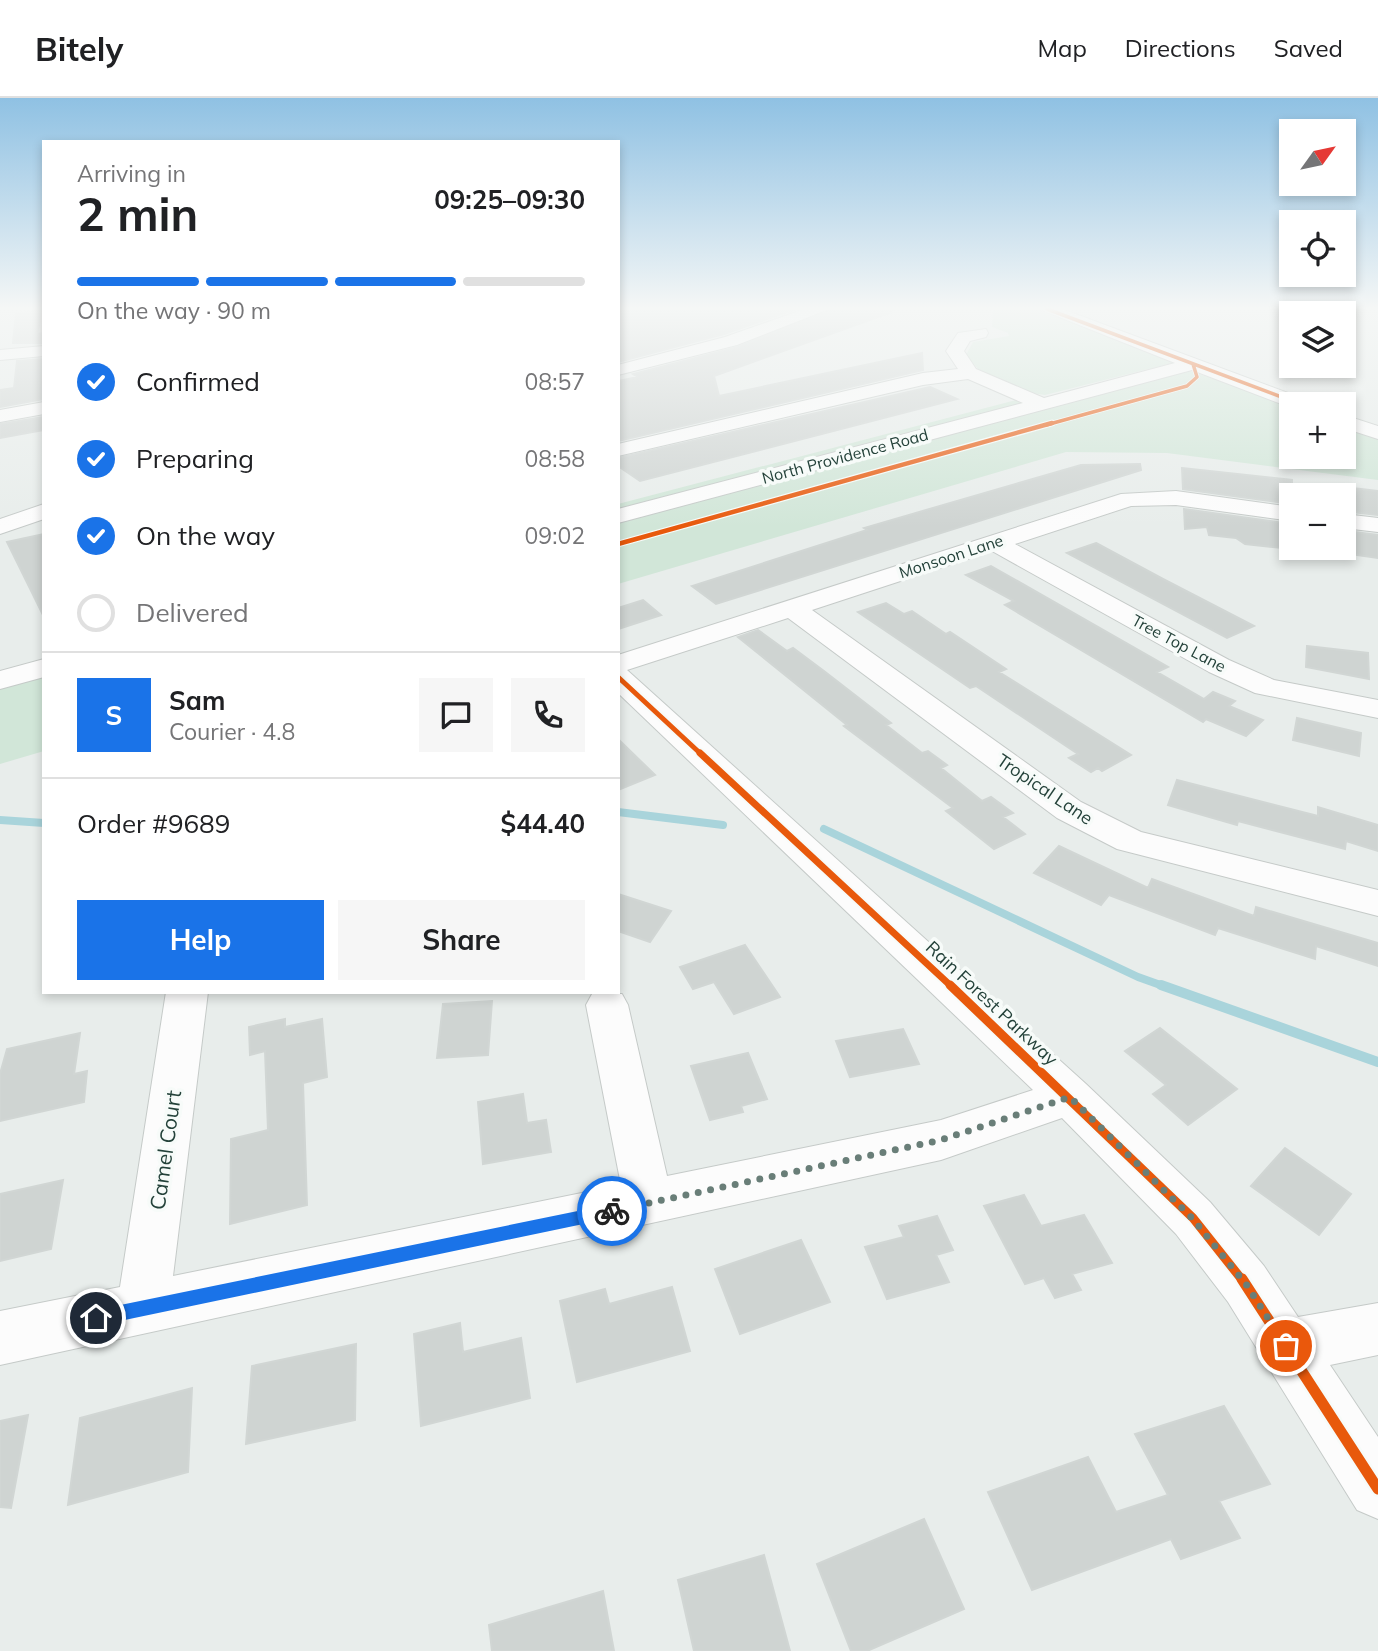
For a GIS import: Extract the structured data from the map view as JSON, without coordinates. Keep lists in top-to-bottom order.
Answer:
{
  "streets": {
    "street": [
      "North Providence Road",
      "Monsoon Lane",
      "Tree Top Lane",
      "Tropical Lane",
      "Rain Forest Parkway",
      "Camel Court"
    ]
  },
  "crossings": [
    ["Monsoon Lane", "Tree Top Lane"],
    ["Monsoon Lane", "Tropical Lane"]
  ],
  "north": "top right",
  "page": {
    "header": "Bitely",
    "nav": ["Map", "Directions", "Saved"],
    "map_buttons": ["+", "−"],
    "heading": ["2 min", "Arriving in", "09:25–09:30"],
    "panel": [
      "Sam",
      "Courier · 4.8",
      "Order #9689",
      "$44.40"
    ],
    "bar": "On the way · 90 m",
    "list": [
      ["Confirmed", "08:57"],
      ["Preparing", "08:58"],
      ["On the way", "09:02"],
      "Delivered"
    ],
    "round": "S",
    "buttons": ["Help", "Share"]
  }
}
